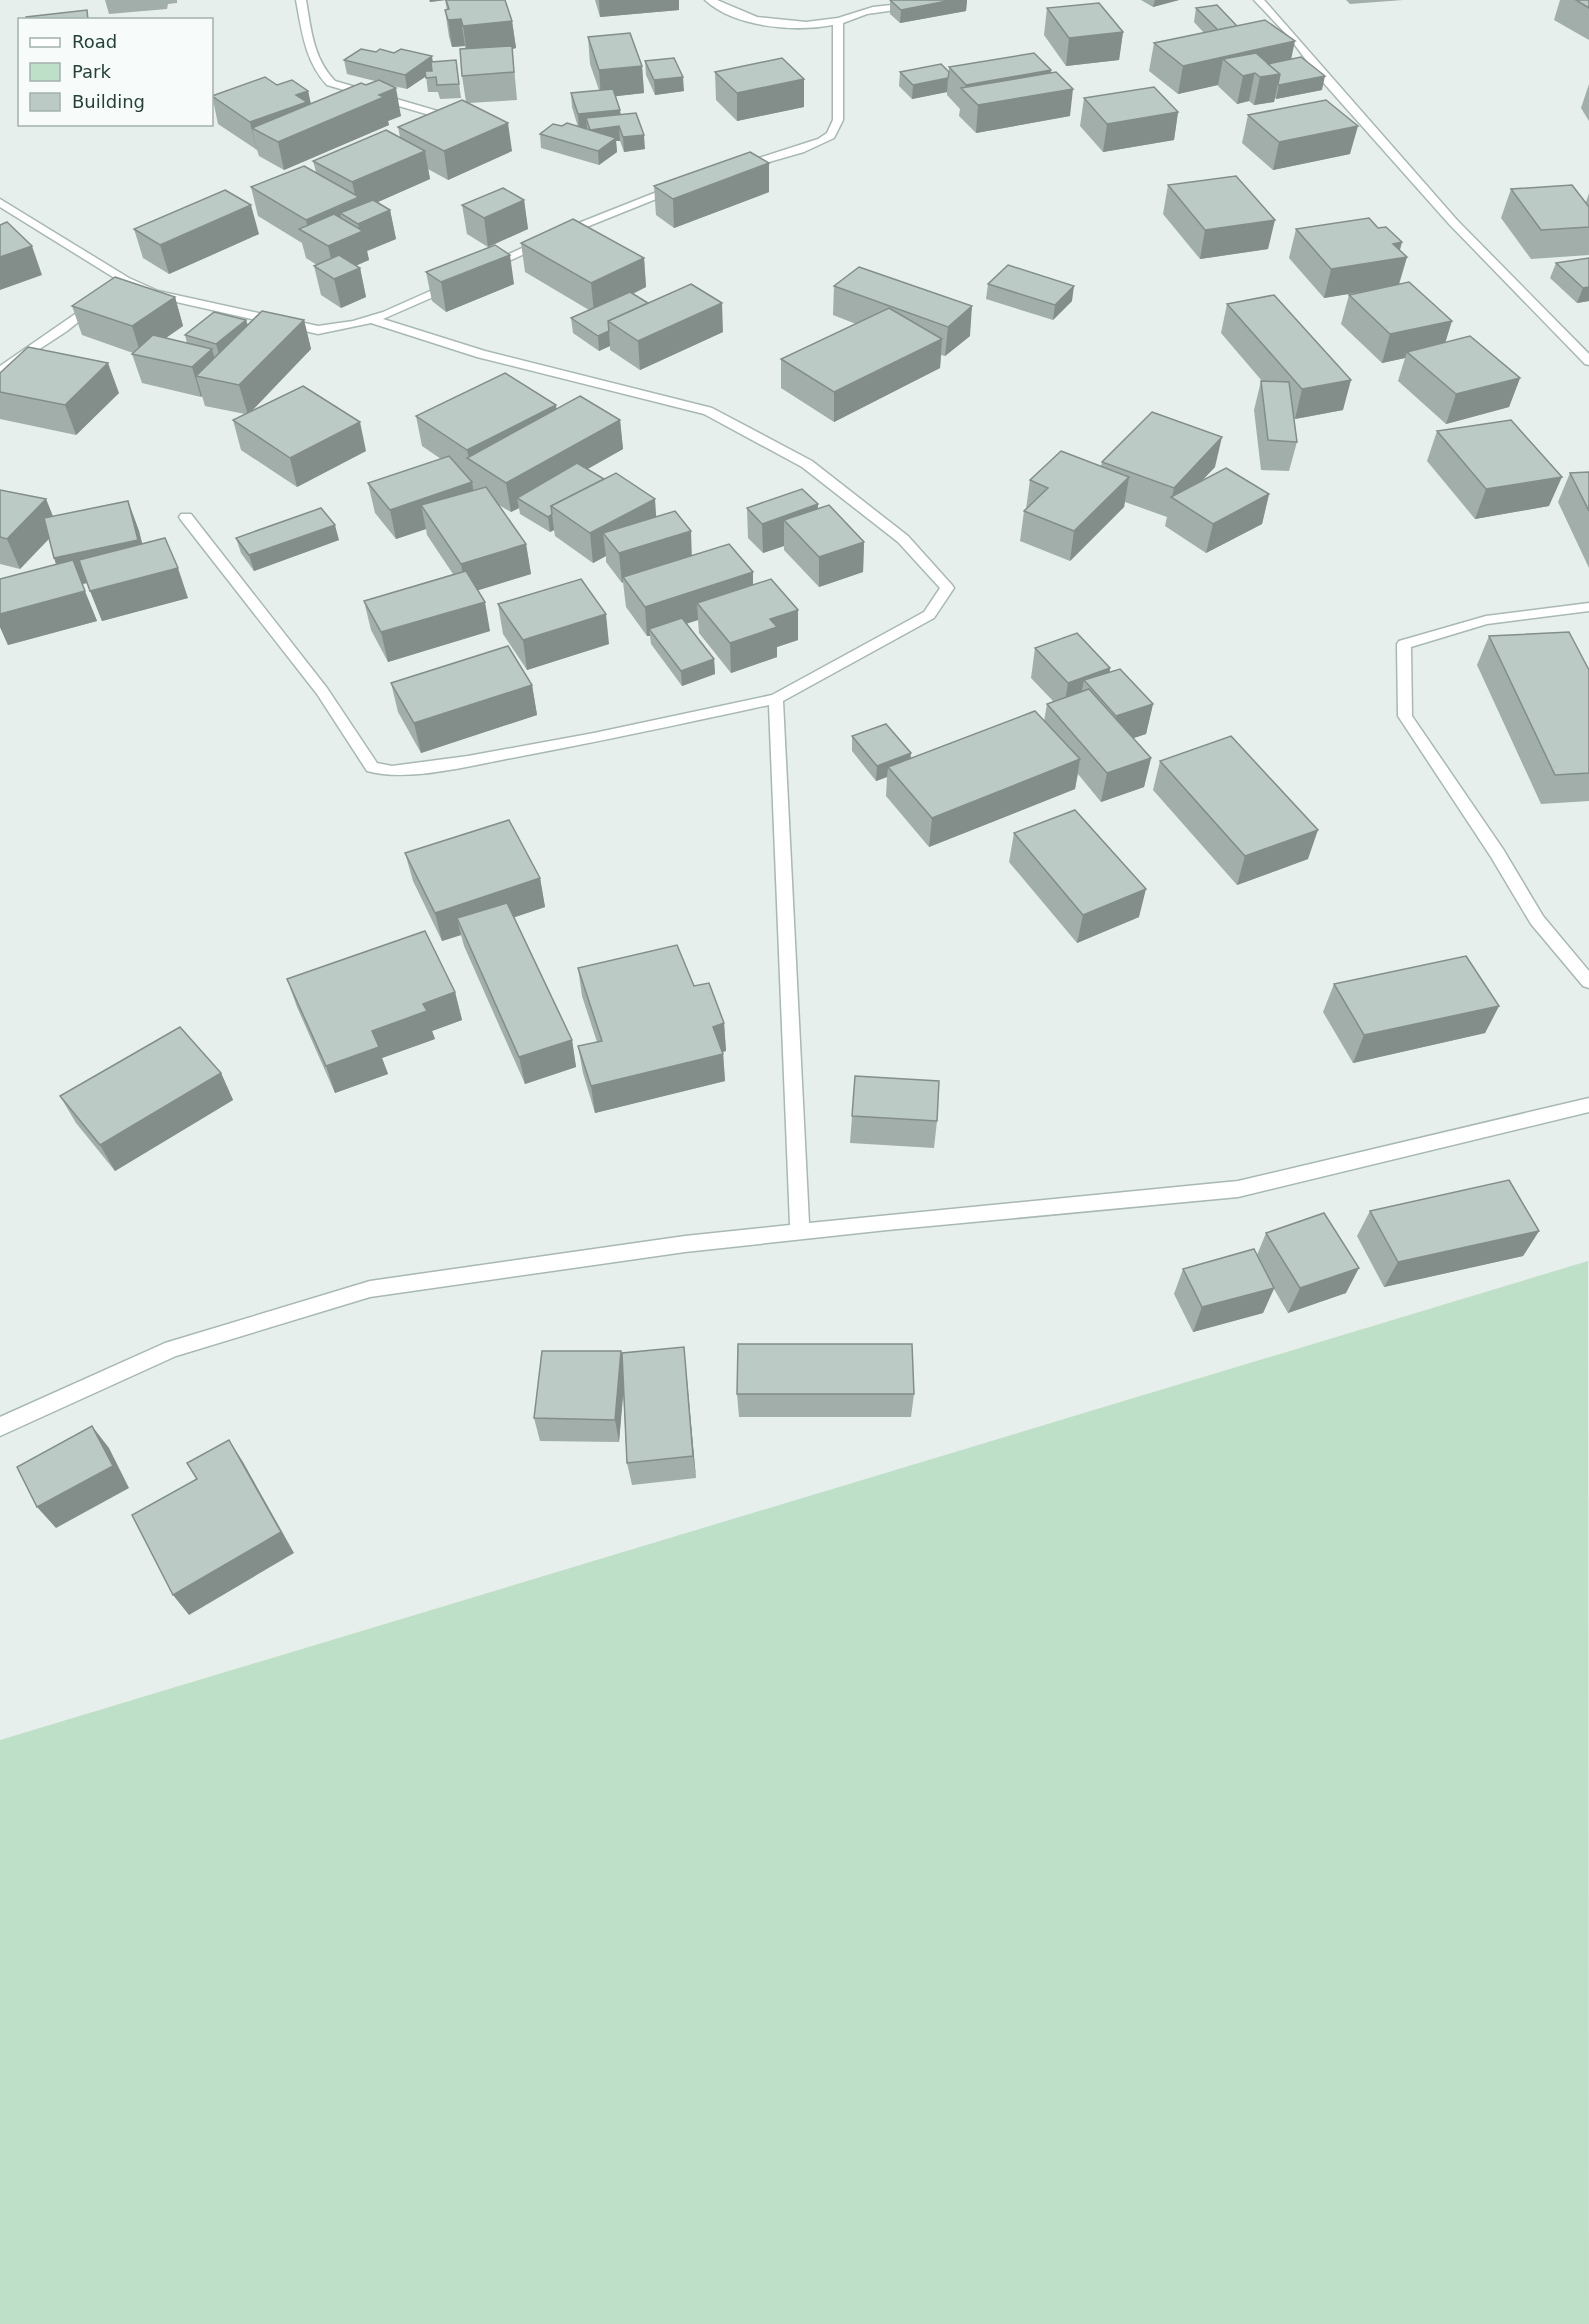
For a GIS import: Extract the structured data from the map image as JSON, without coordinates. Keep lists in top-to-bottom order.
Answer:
{
  "legend": ["Road", "Park", "Building"]
}
